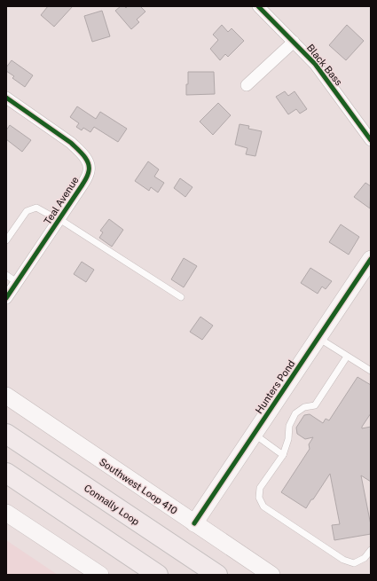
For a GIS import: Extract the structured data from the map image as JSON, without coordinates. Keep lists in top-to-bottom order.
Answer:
{
  "streets": {
    "highway": ["Connally Loop"],
    "main road": ["Hunters Pond", "Southwest Loop 410"],
    "street": ["Black Bass", "Teal Avenue"]
  },
  "crossings": [
    ["Hunters Pond", "Southwest Loop 410"]
  ]
}
